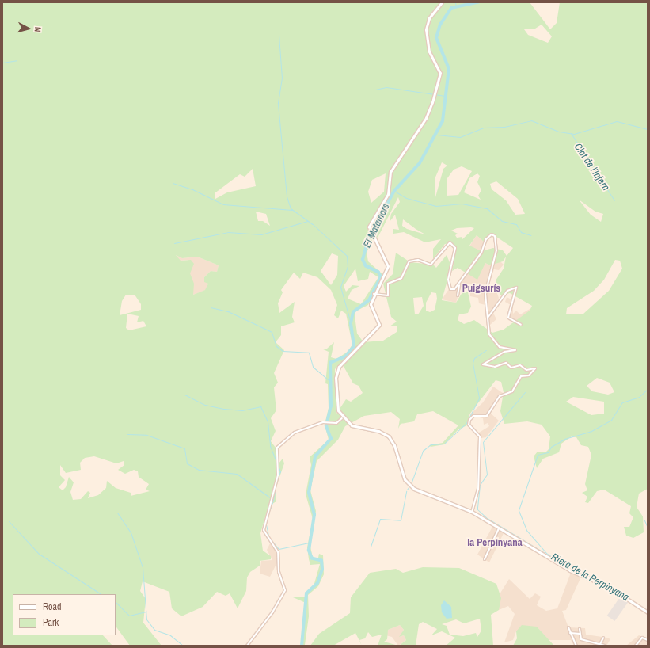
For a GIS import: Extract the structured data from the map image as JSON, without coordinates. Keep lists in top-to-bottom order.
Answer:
{
  "districts": ["Puigsurís", "la Perpinyana"],
  "water": ["Clot de l'Infern", "El Matamors", "Riera de la Perpinyana"],
  "legend": ["Road", "Park"],
  "north": "right"
}
